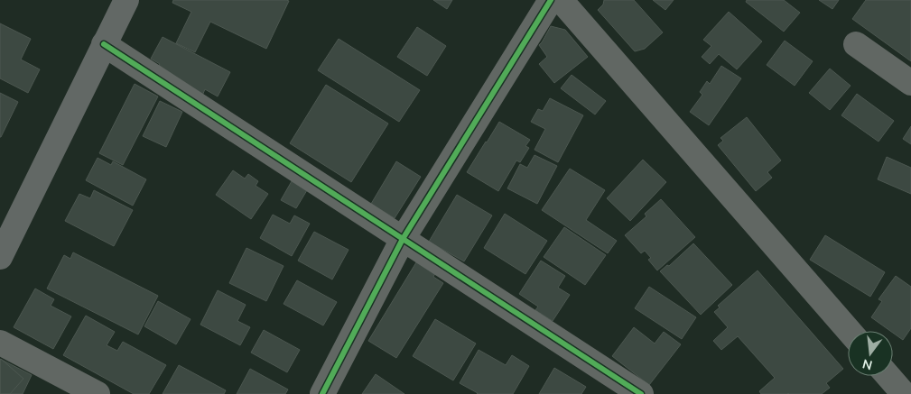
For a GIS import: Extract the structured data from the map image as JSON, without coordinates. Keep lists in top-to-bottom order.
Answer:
{
  "north": "bottom"
}
